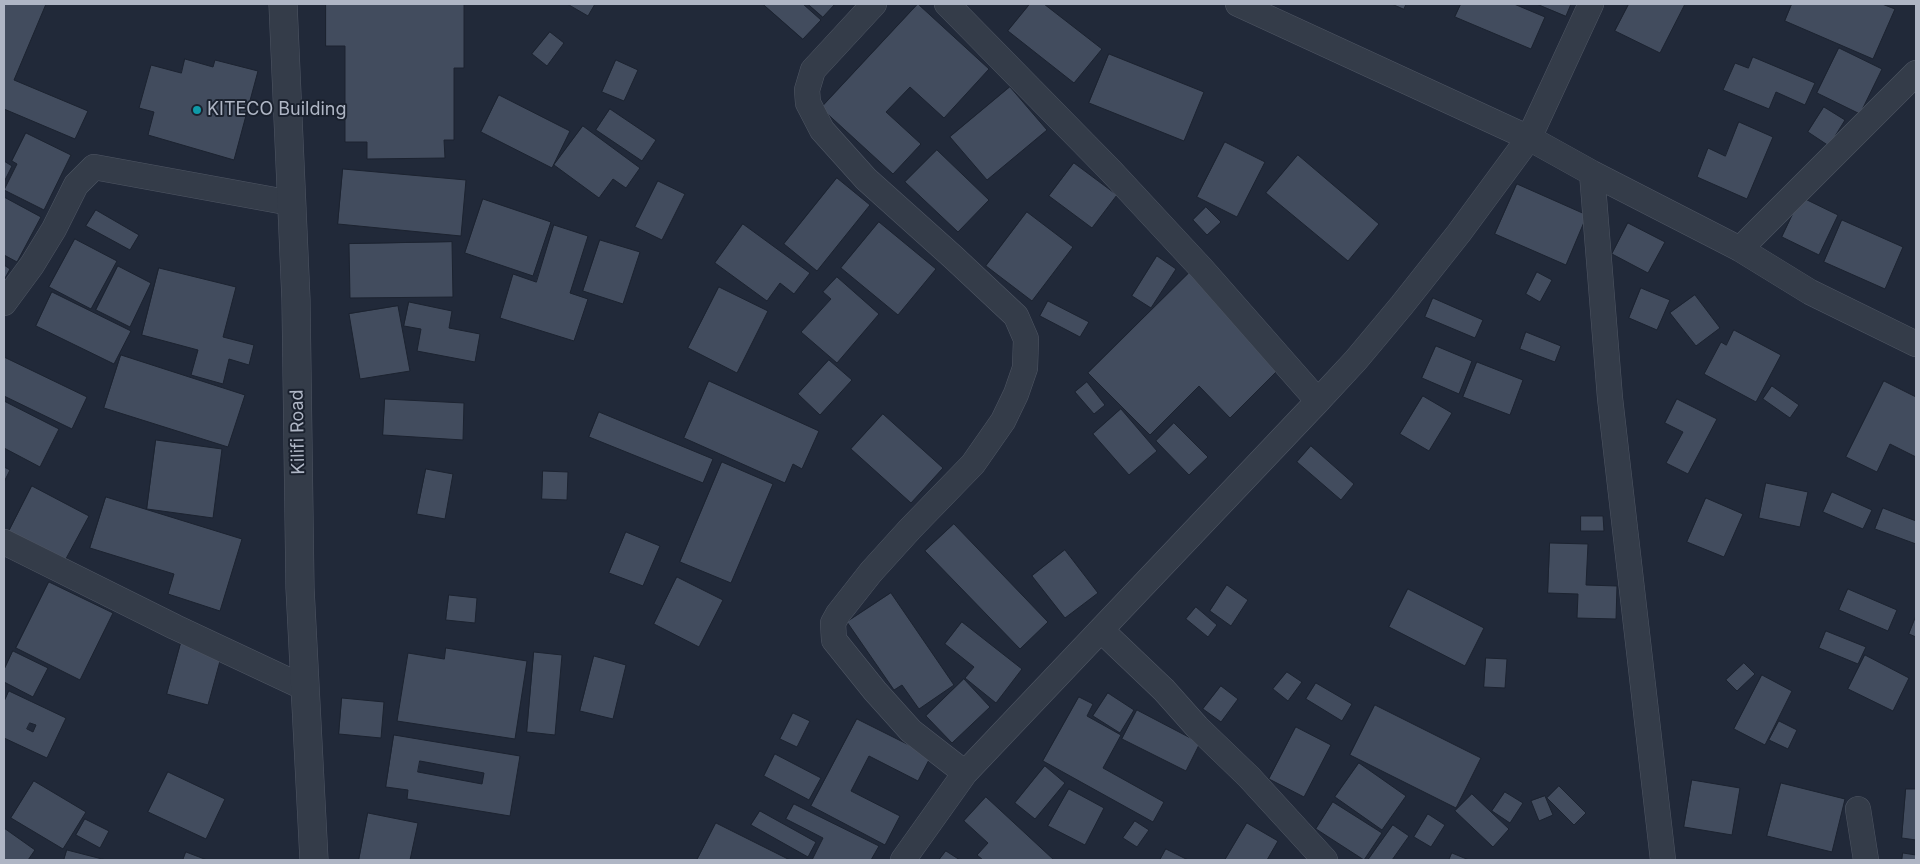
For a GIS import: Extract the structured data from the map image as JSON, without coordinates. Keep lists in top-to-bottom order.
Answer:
{
  "streets": {
    "street": ["Kilifi Road"]
  },
  "places": ["KITECO Building"]
}
